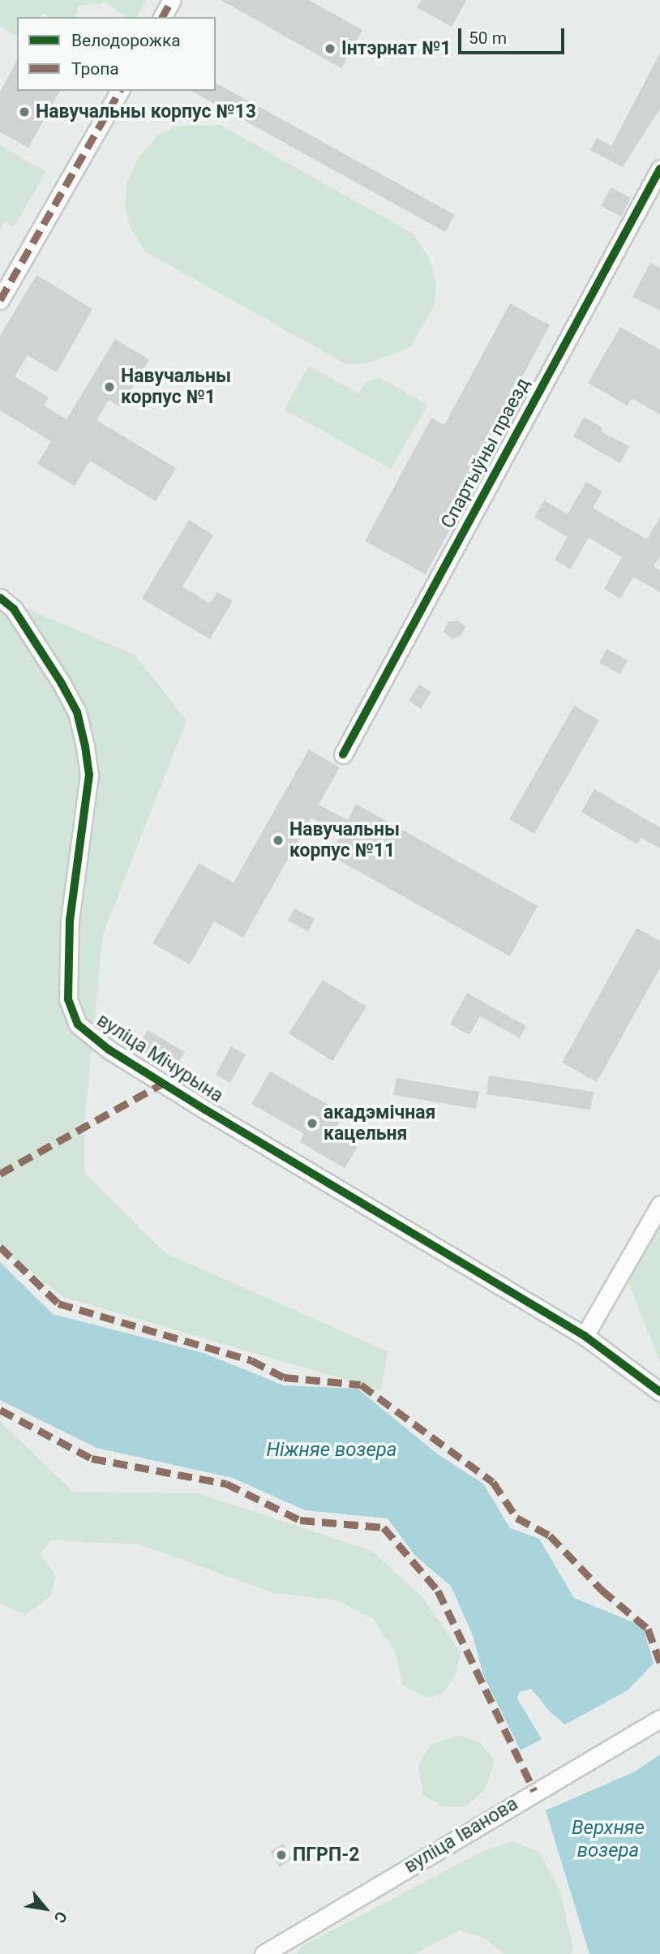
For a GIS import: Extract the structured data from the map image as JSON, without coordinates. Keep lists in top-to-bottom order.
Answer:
{
  "streets": {
    "street": ["Спартыўны праезд", "вуліца Мічурына", "вуліца Іванова"]
  },
  "water": ["Ніжняе возера", "Верхняе возера"],
  "places": [
    "Інтэрнат №1",
    "Навучальны корпус №13",
    "Навучальны корпус №1",
    "Навучальны корпус №11",
    "акадэмічная кацельня",
    "ПГРП-2"
  ],
  "legend": ["Велодорожка", "Тропа"],
  "scale_bar": "50 m",
  "north": "bottom right"
}
